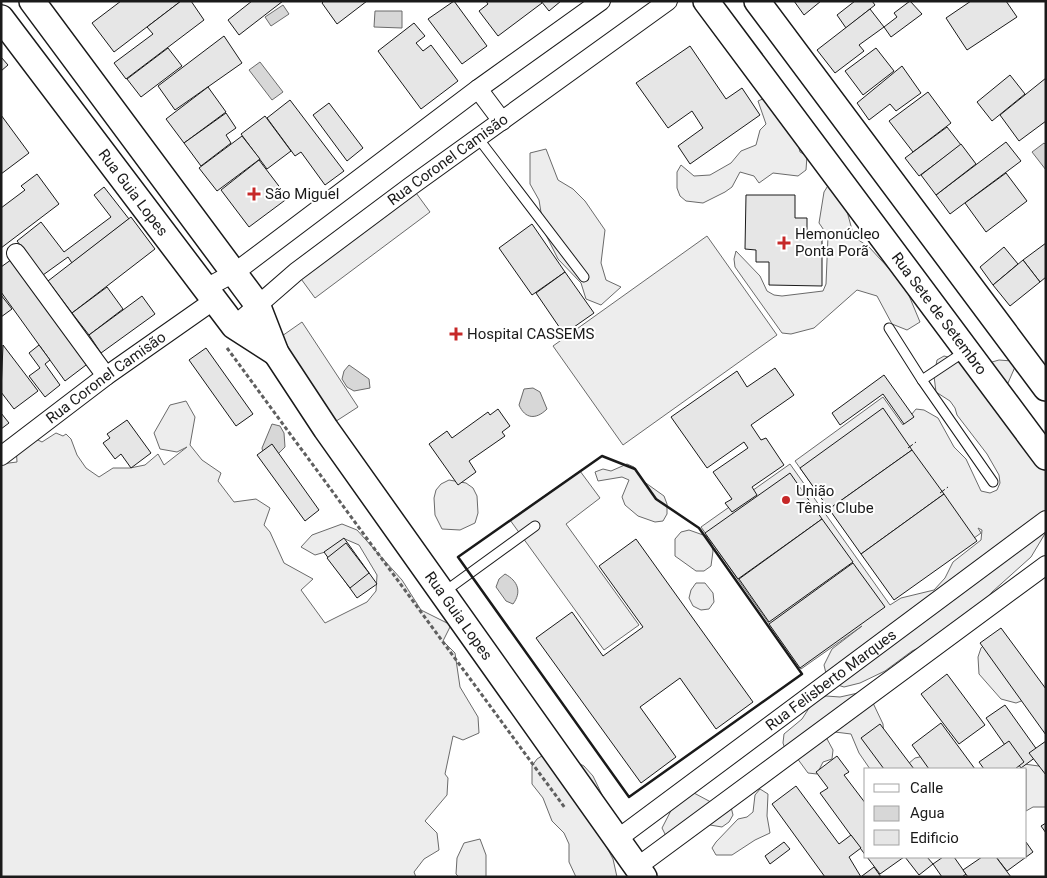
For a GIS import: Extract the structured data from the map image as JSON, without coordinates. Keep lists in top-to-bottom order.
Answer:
{
  "streets": {
    "main road": ["Rua Guia Lopes", "Rua Sete de Setembro"],
    "street": ["Rua Coronel Camisão", "Rua Felisberto Marques"]
  },
  "crossings": [
    ["Rua Coronel Camisão", "Rua Guia Lopes"],
    ["Rua Guia Lopes", "Rua Felisberto Marques"]
  ],
  "places": {
    "health": ["São Miguel", "Hemonúcleo Ponta Porã", "Hospital CASSEMS"],
    "other": ["União Tênis Clube"]
  },
  "legend": ["Calle", "Agua", "Edificio"]
}
